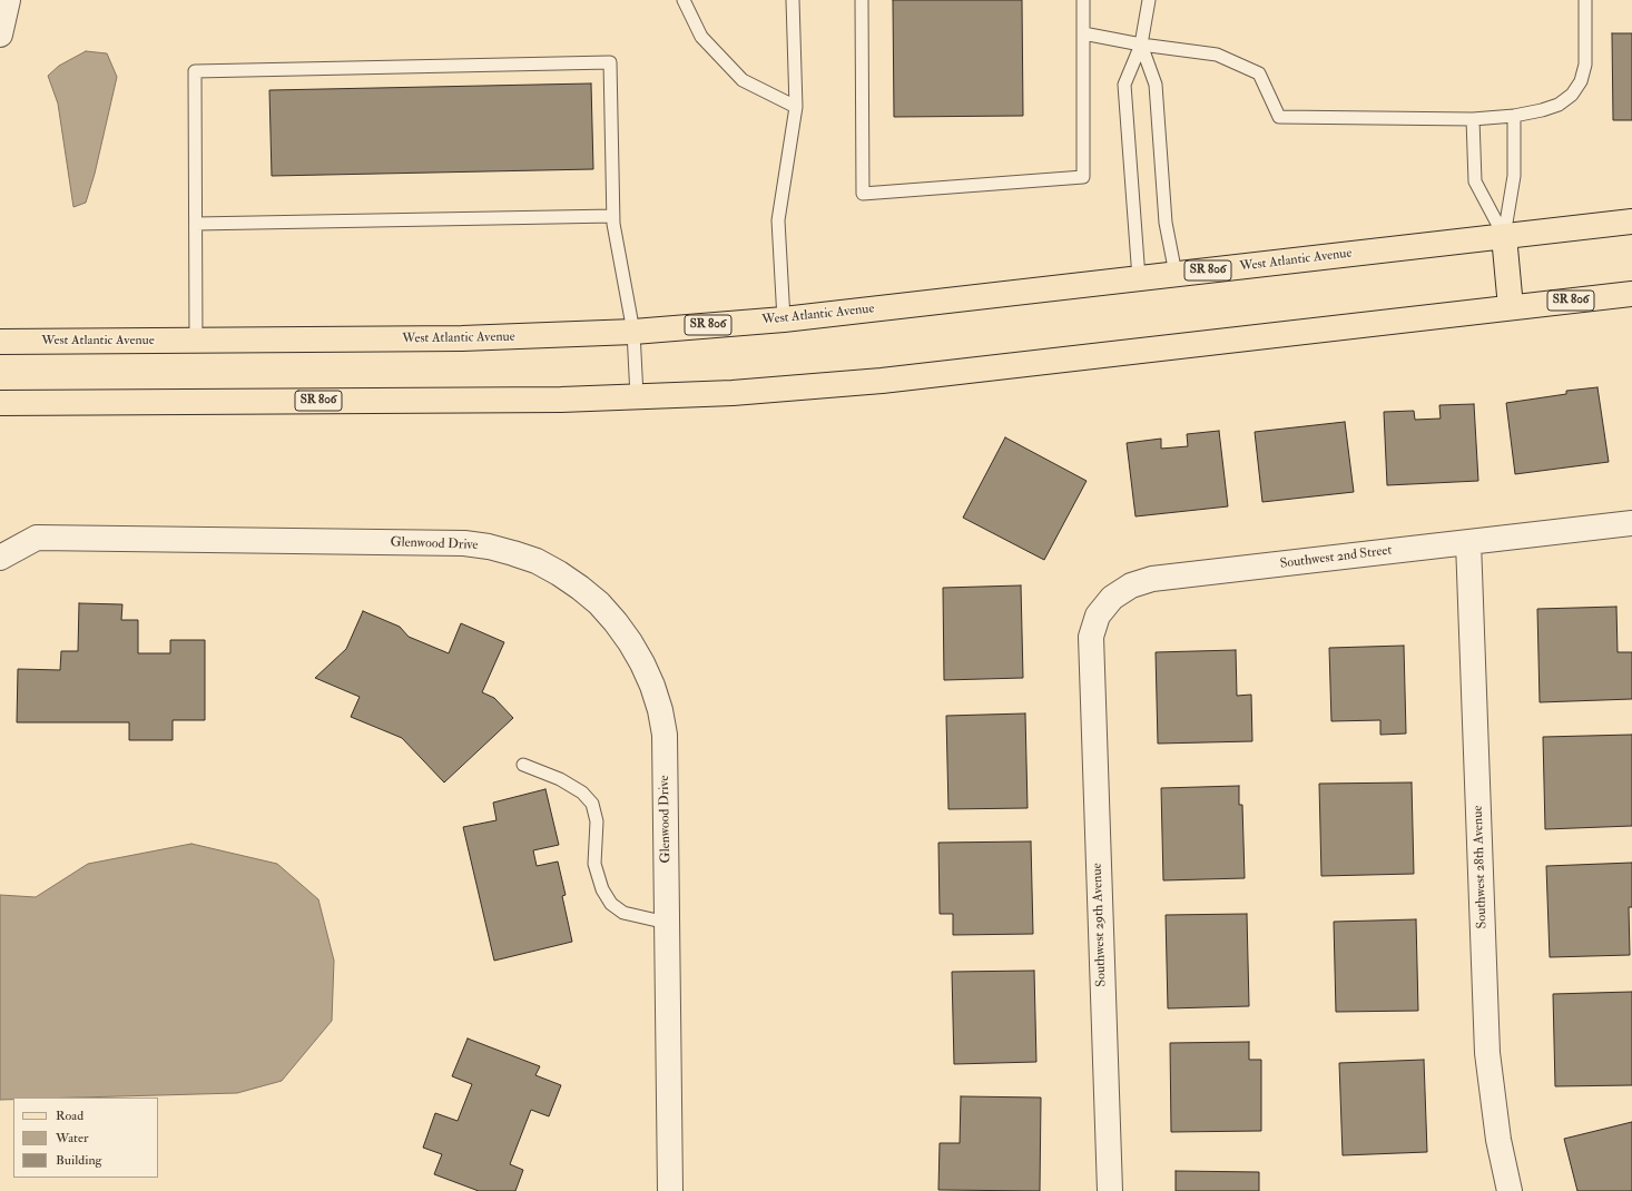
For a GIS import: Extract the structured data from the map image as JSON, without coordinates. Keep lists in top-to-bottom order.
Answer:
{
  "streets": {
    "main road": ["West Atlantic Avenue", "SR 806"],
    "street": [
      "Glenwood Drive",
      "Southwest 2nd Street",
      "Southwest 28th Avenue",
      "Southwest 29th Avenue"
    ]
  },
  "crossings": [
    ["Southwest 2nd Street", "Southwest 28th Avenue"],
    ["Southwest 2nd Street", "Southwest 29th Avenue"]
  ],
  "legend": ["Road", "Water", "Building"]
}
